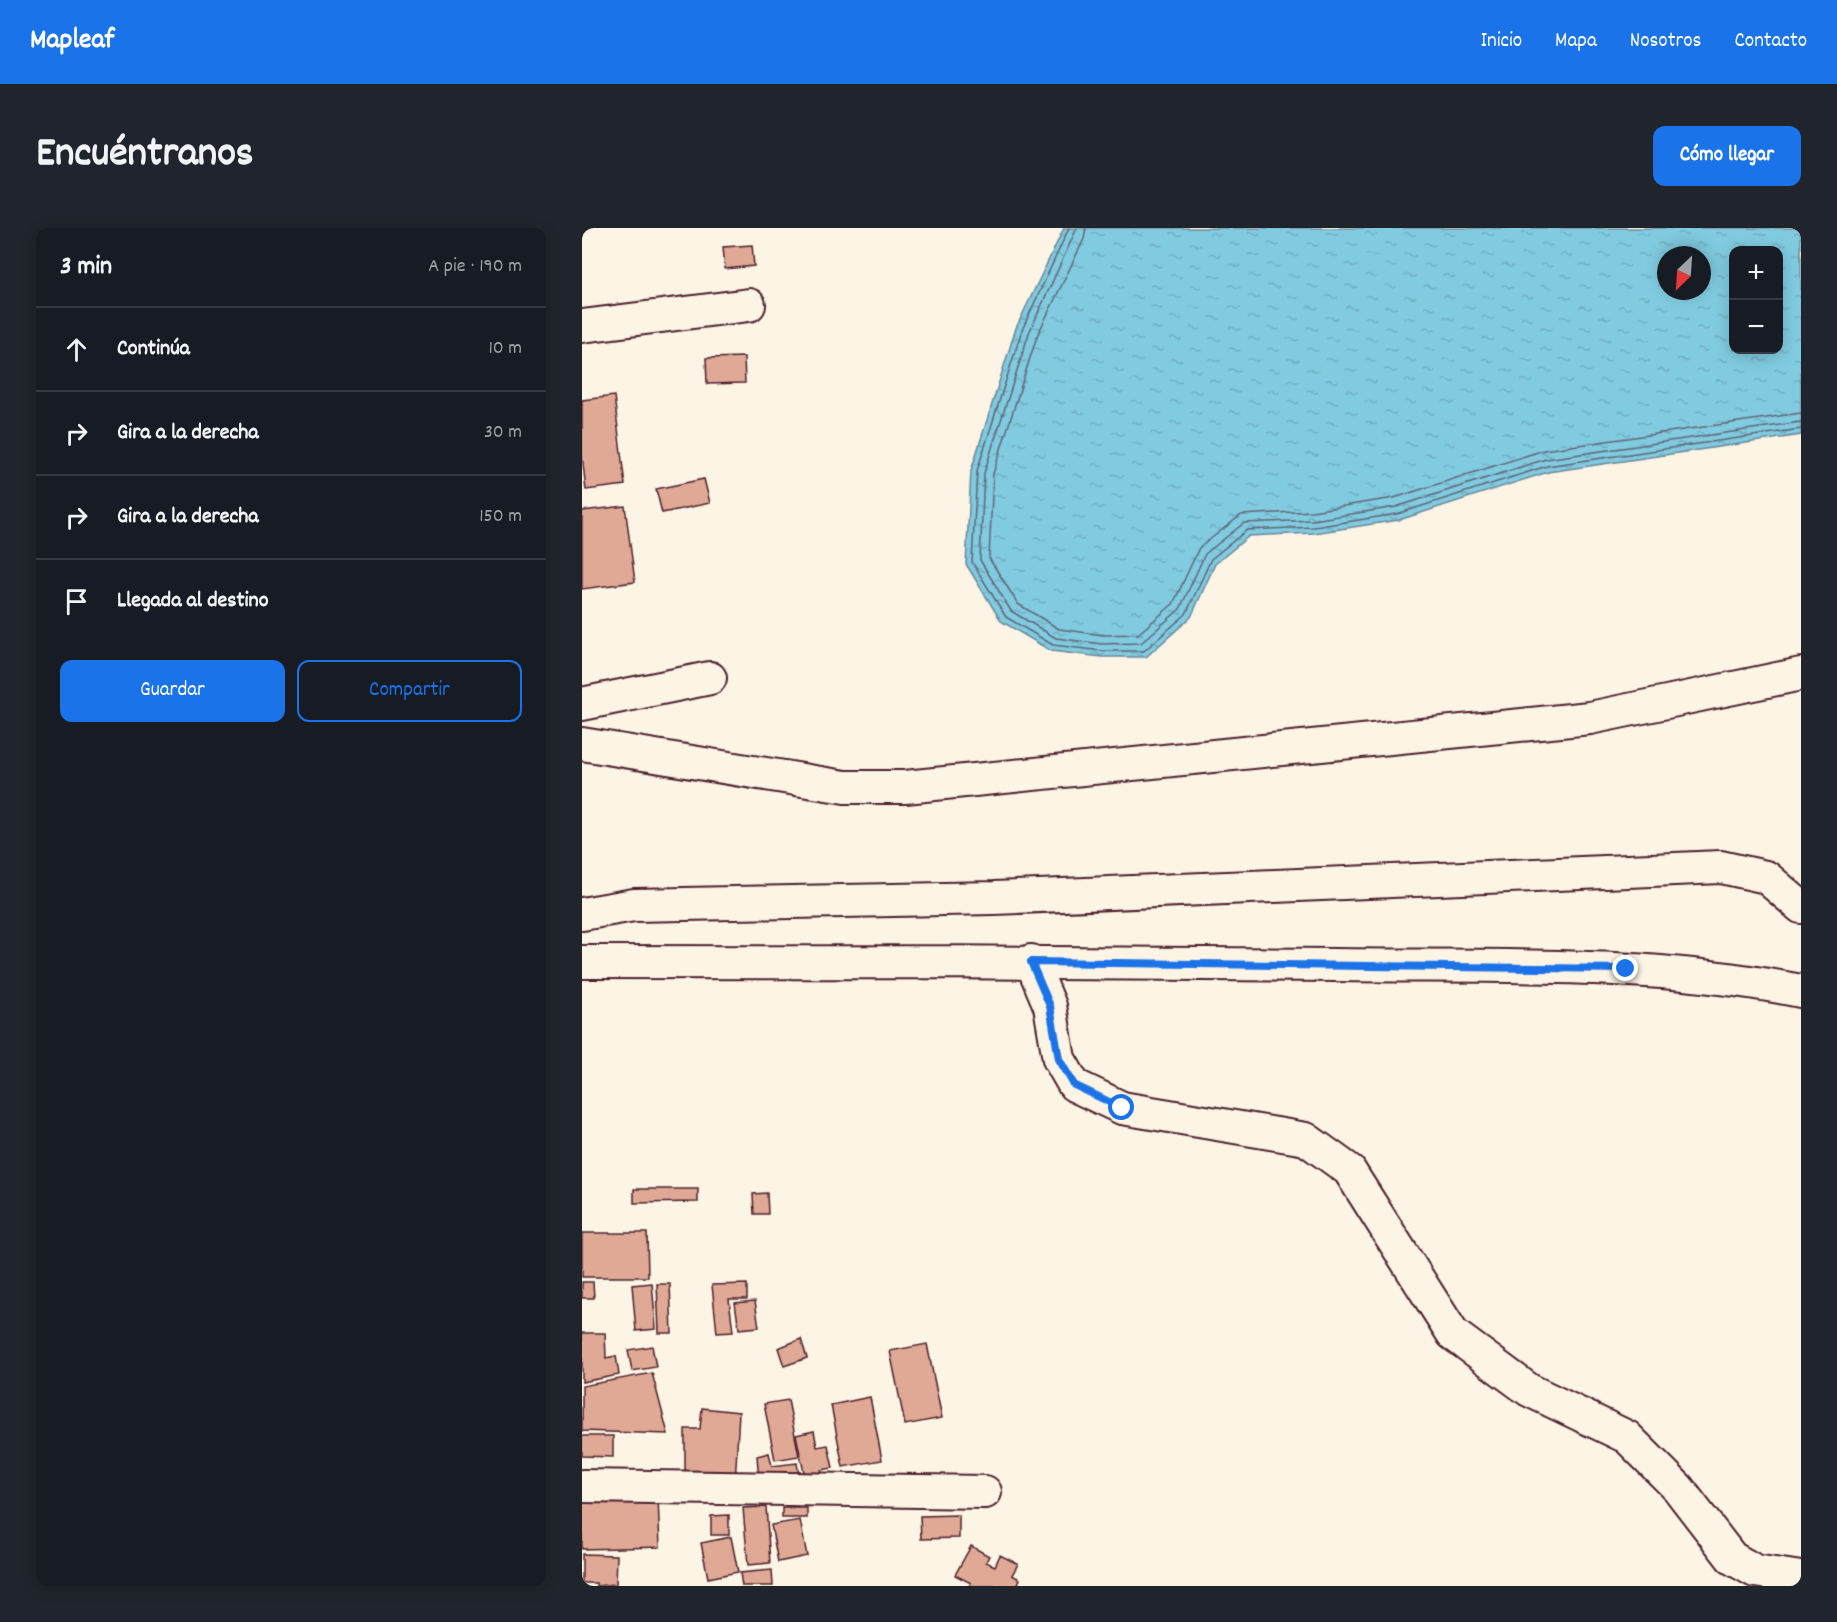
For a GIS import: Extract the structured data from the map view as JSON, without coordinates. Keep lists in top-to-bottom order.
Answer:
{
  "north": "bottom left",
  "page": {
    "header": "Mapleaf",
    "nav": [
      "Inicio",
      "Mapa",
      "Nosotros",
      "Contacto"
    ],
    "title": "Encuéntranos",
    "buttons": [
      "Cómo llegar",
      ["Guardar", "Compartir"]
    ],
    "heading": ["3 min", "A pie · 190 m"],
    "map_buttons": ["+", "−"],
    "list": [
      ["Continúa", "10 m"],
      ["Gira a la derecha", "30 m"],
      ["Gira a la derecha", "150 m"],
      "Llegada al destino"
    ]
  }
}
